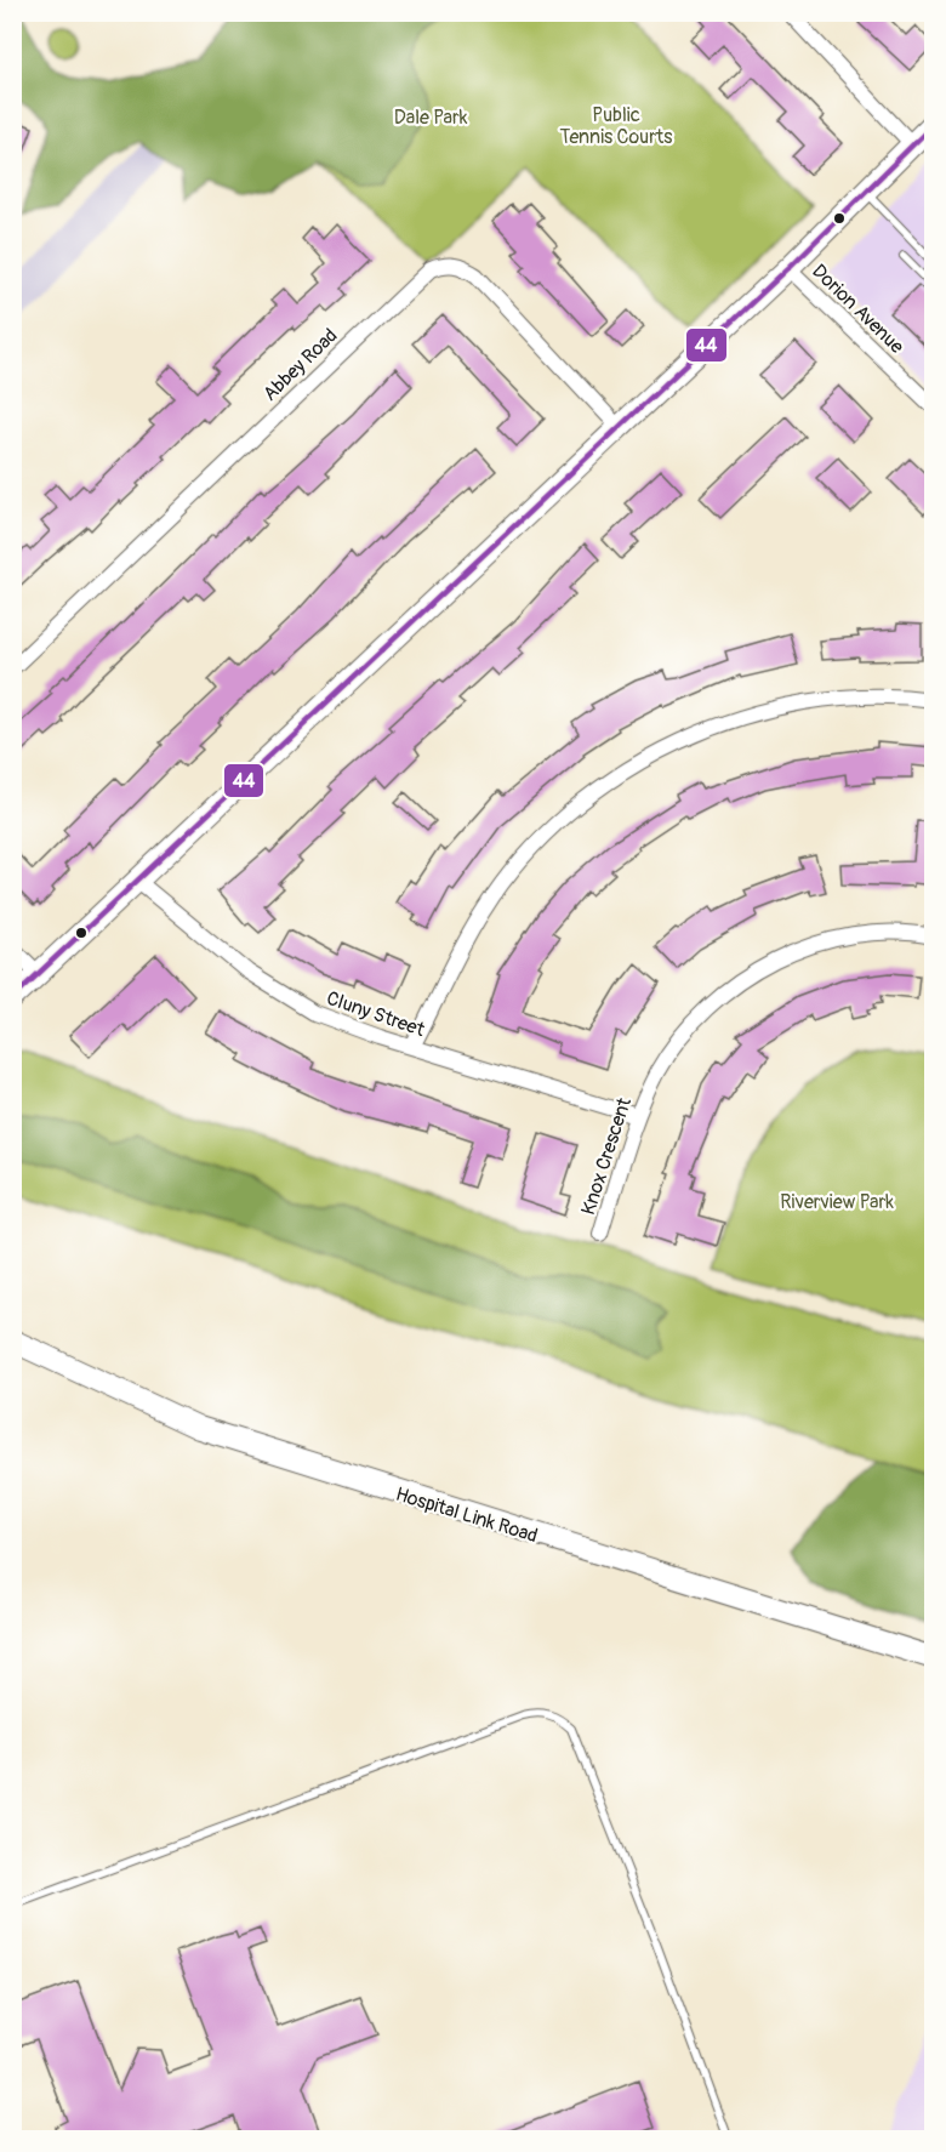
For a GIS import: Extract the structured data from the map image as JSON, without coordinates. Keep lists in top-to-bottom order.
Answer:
{
  "streets": {
    "street": [
      "Dorion Avenue",
      "Abbey Road",
      "Cluny Street",
      "Knox Crescent",
      "Hospital Link Road"
    ]
  },
  "crossings": [
    ["Cluny Street", "Knox Crescent"]
  ],
  "parks": ["Public Tennis Courts", "Dale Park", "Riverview Park"],
  "lines": ["transit line 44"]
}
